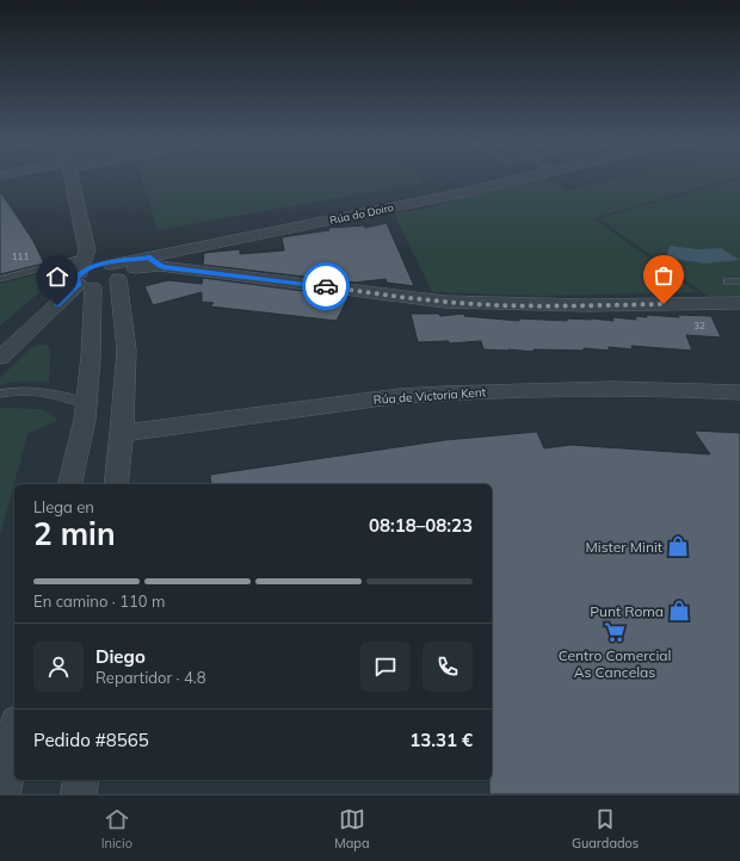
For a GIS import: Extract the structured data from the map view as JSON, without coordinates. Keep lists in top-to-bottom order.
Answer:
{
  "streets": {
    "street": ["Rúa do Doiro", "Rúa de Victoria Kent"]
  },
  "places": {
    "shop": ["Mister Minit", "Punt Roma"],
    "supermarket": ["Centro Comercial As Cancelas"]
  },
  "house_numbers": ["111", "32"],
  "page": {
    "heading": ["2 min", "Llega en", "08:18–08:23"],
    "panel": [
      "Diego",
      "Repartidor · 4.8",
      "Pedido #8565",
      "13.31 €"
    ],
    "bar": "En camino · 110 m",
    "tabs": ["Inicio", "Mapa", "Guardados"]
  }
}
